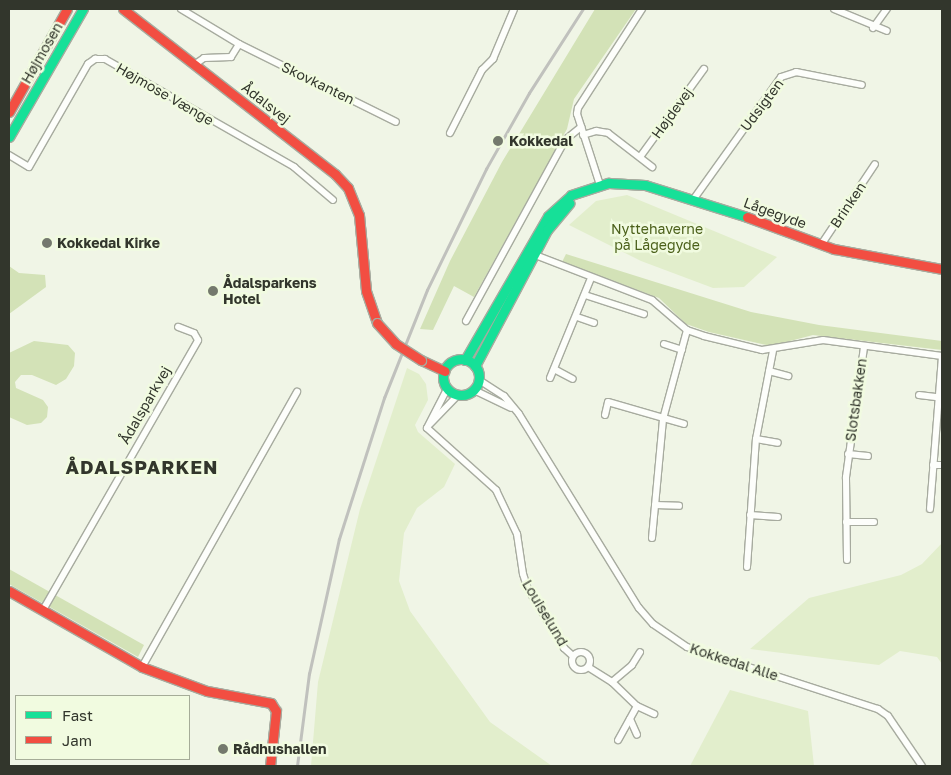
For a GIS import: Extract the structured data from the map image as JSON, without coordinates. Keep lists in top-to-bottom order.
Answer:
{
  "streets": {
    "street": [
      "Højmosen",
      "Skovkanten",
      "Højmose Vænge",
      "Ådalsvej",
      "Udsigten",
      "Højdevej",
      "Brinken",
      "Lågegyde",
      "Slotsbakken",
      "Ådalsparkvej",
      "Louiselund",
      "Kokkedal Alle"
    ]
  },
  "crossings": [
    ["Ådalsvej", "Lågegyde"],
    ["Ådalsvej", "Kokkedal Alle"],
    ["Udsigten", "Lågegyde"],
    ["Brinken", "Lågegyde"],
    ["Lågegyde", "Slotsbakken"],
    ["Lågegyde", "Kokkedal Alle"]
  ],
  "districts": ["ÅDALSPARKEN"],
  "parks": ["Nyttehaverne på Lågegyde"],
  "places": [
    "Kokkedal",
    "Kokkedal Kirke",
    "Ådalsparkens Hotel",
    "Rådhushallen"
  ],
  "legend": ["Fast", "Jam"]
}
